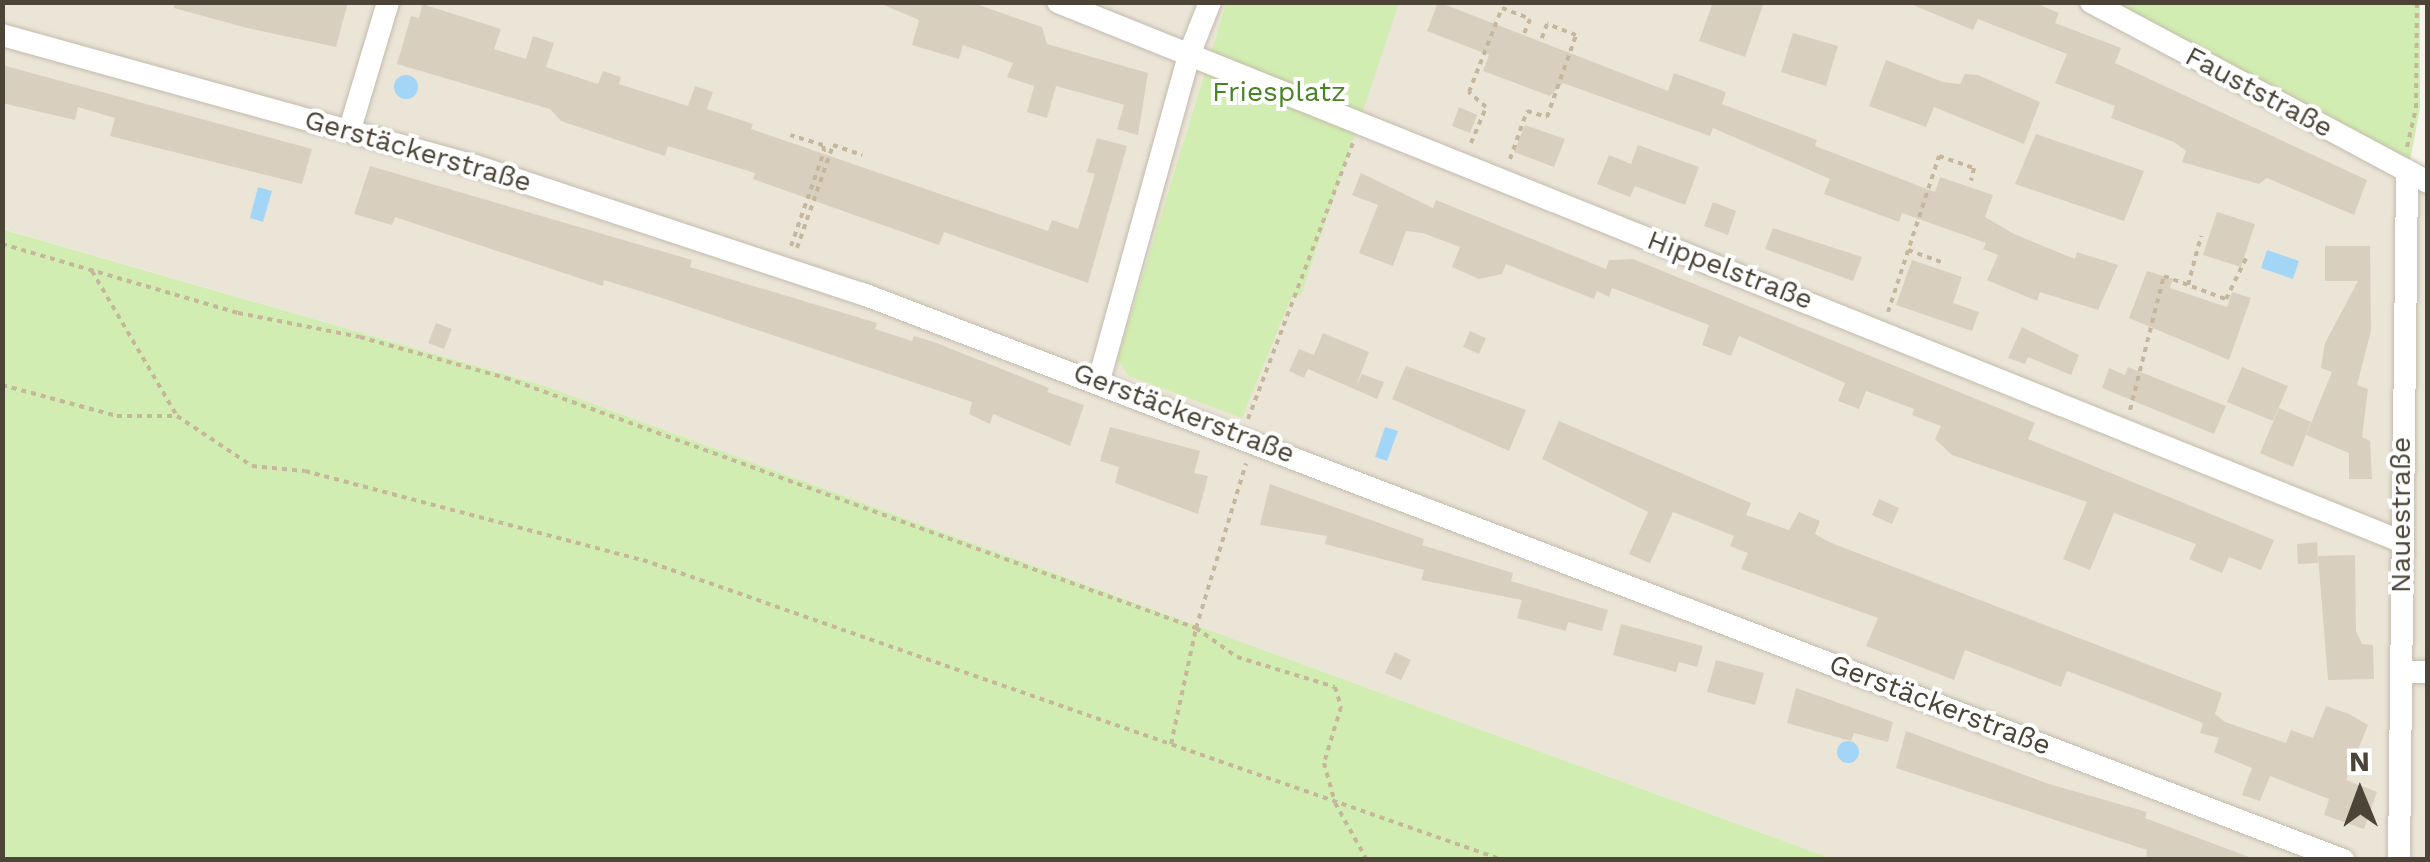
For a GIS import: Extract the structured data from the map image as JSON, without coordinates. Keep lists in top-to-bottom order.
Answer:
{
  "streets": {
    "street": [
      "Fauststraße",
      "Gerstäckerstraße",
      "Hippelstraße",
      "Nauestraße"
    ]
  },
  "crossings": [
    ["Fauststraße", "Nauestraße"],
    ["Hippelstraße", "Nauestraße"]
  ],
  "parks": ["Friesplatz"],
  "north": "top"
}
